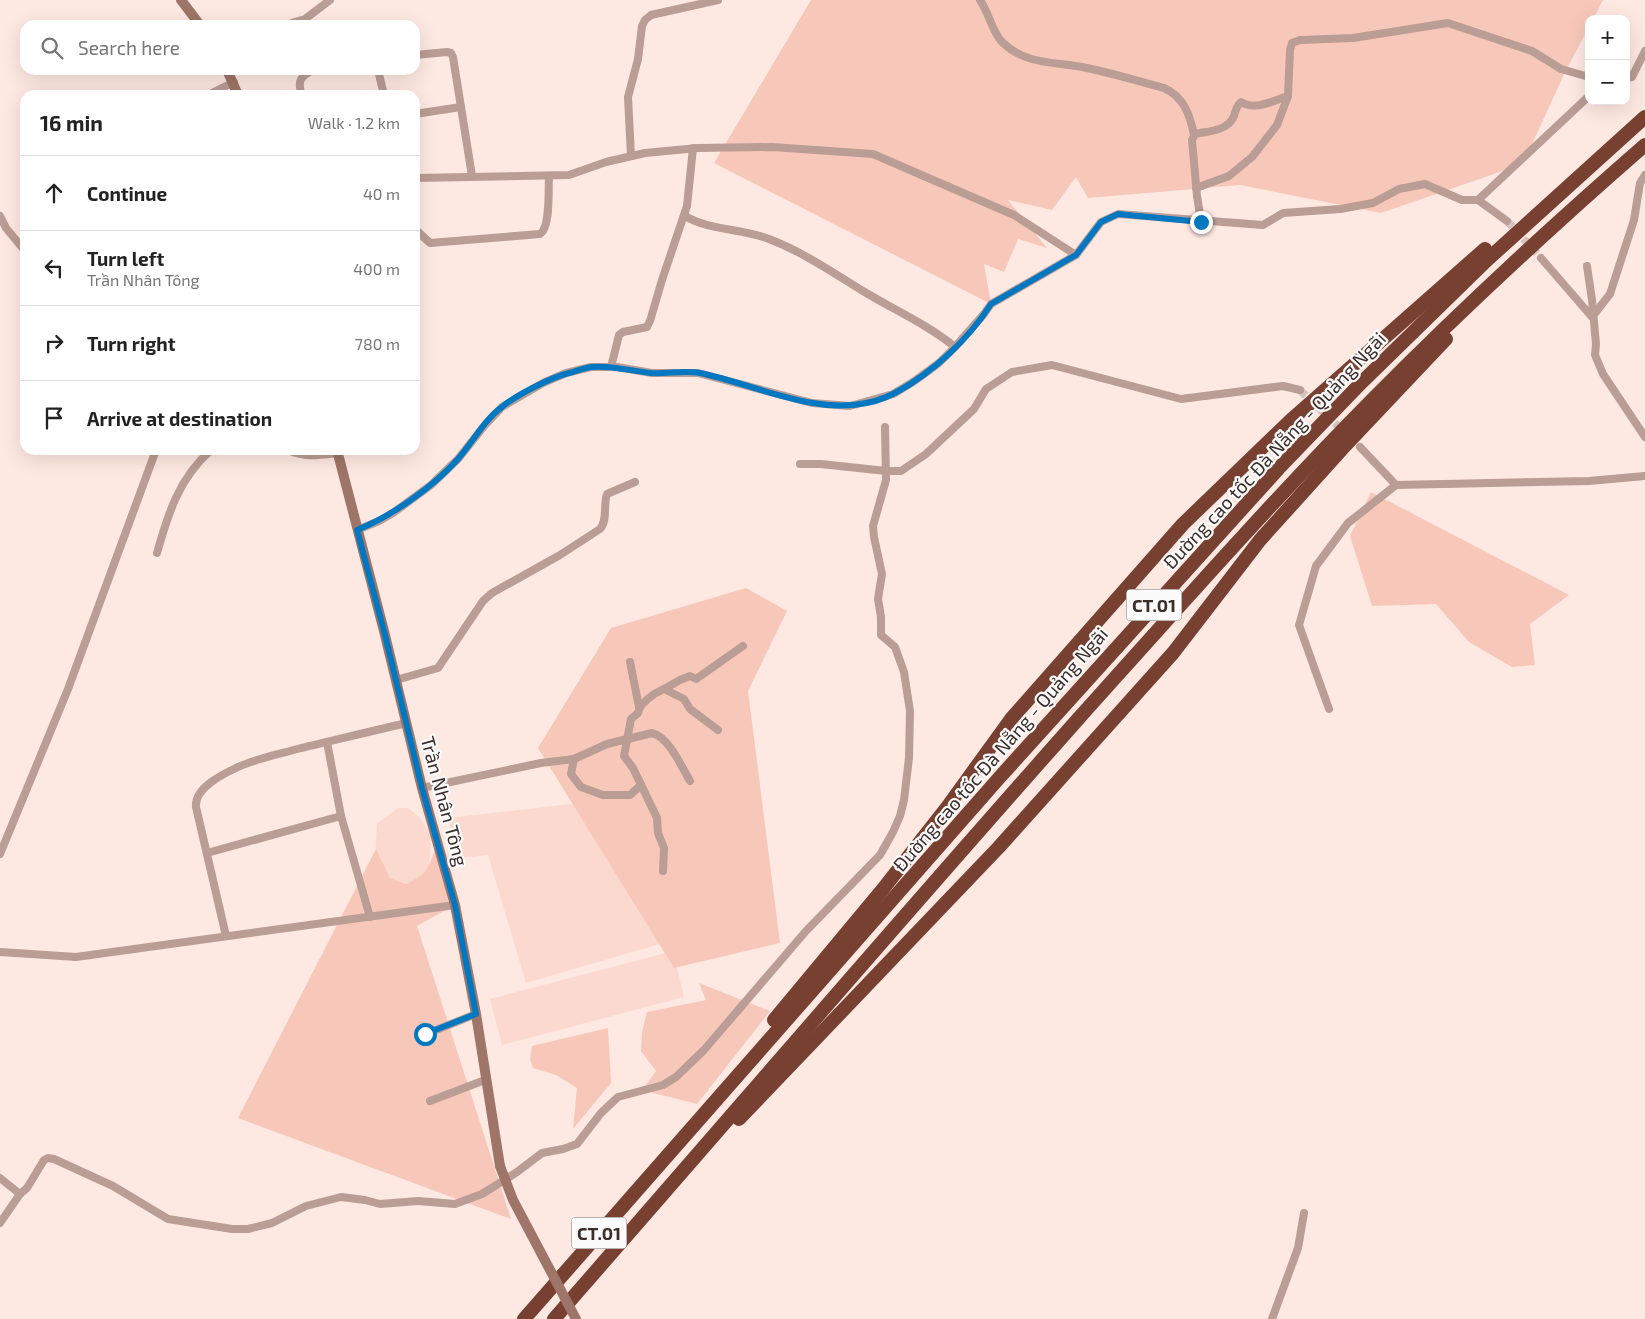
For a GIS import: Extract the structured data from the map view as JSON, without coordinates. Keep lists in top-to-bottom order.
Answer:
{
  "streets": {
    "highway": ["Đường cao tốc Đà Nẵng - Quảng Ngãi", "CT.01"],
    "street": ["Trần Nhân Tông"]
  },
  "crossings": [
    ["Đường cao tốc Đà Nẵng - Quảng Ngãi", "CT.01"]
  ],
  "page": {
    "map_buttons": ["+", "−"],
    "search": "Search here",
    "heading": ["16 min", "Walk · 1.2 km"],
    "list": [
      ["Continue", "40 m"],
      ["Turn left", "Trần Nhân Tông", "400 m"],
      ["Turn right", "780 m"],
      "Arrive at destination"
    ]
  }
}
